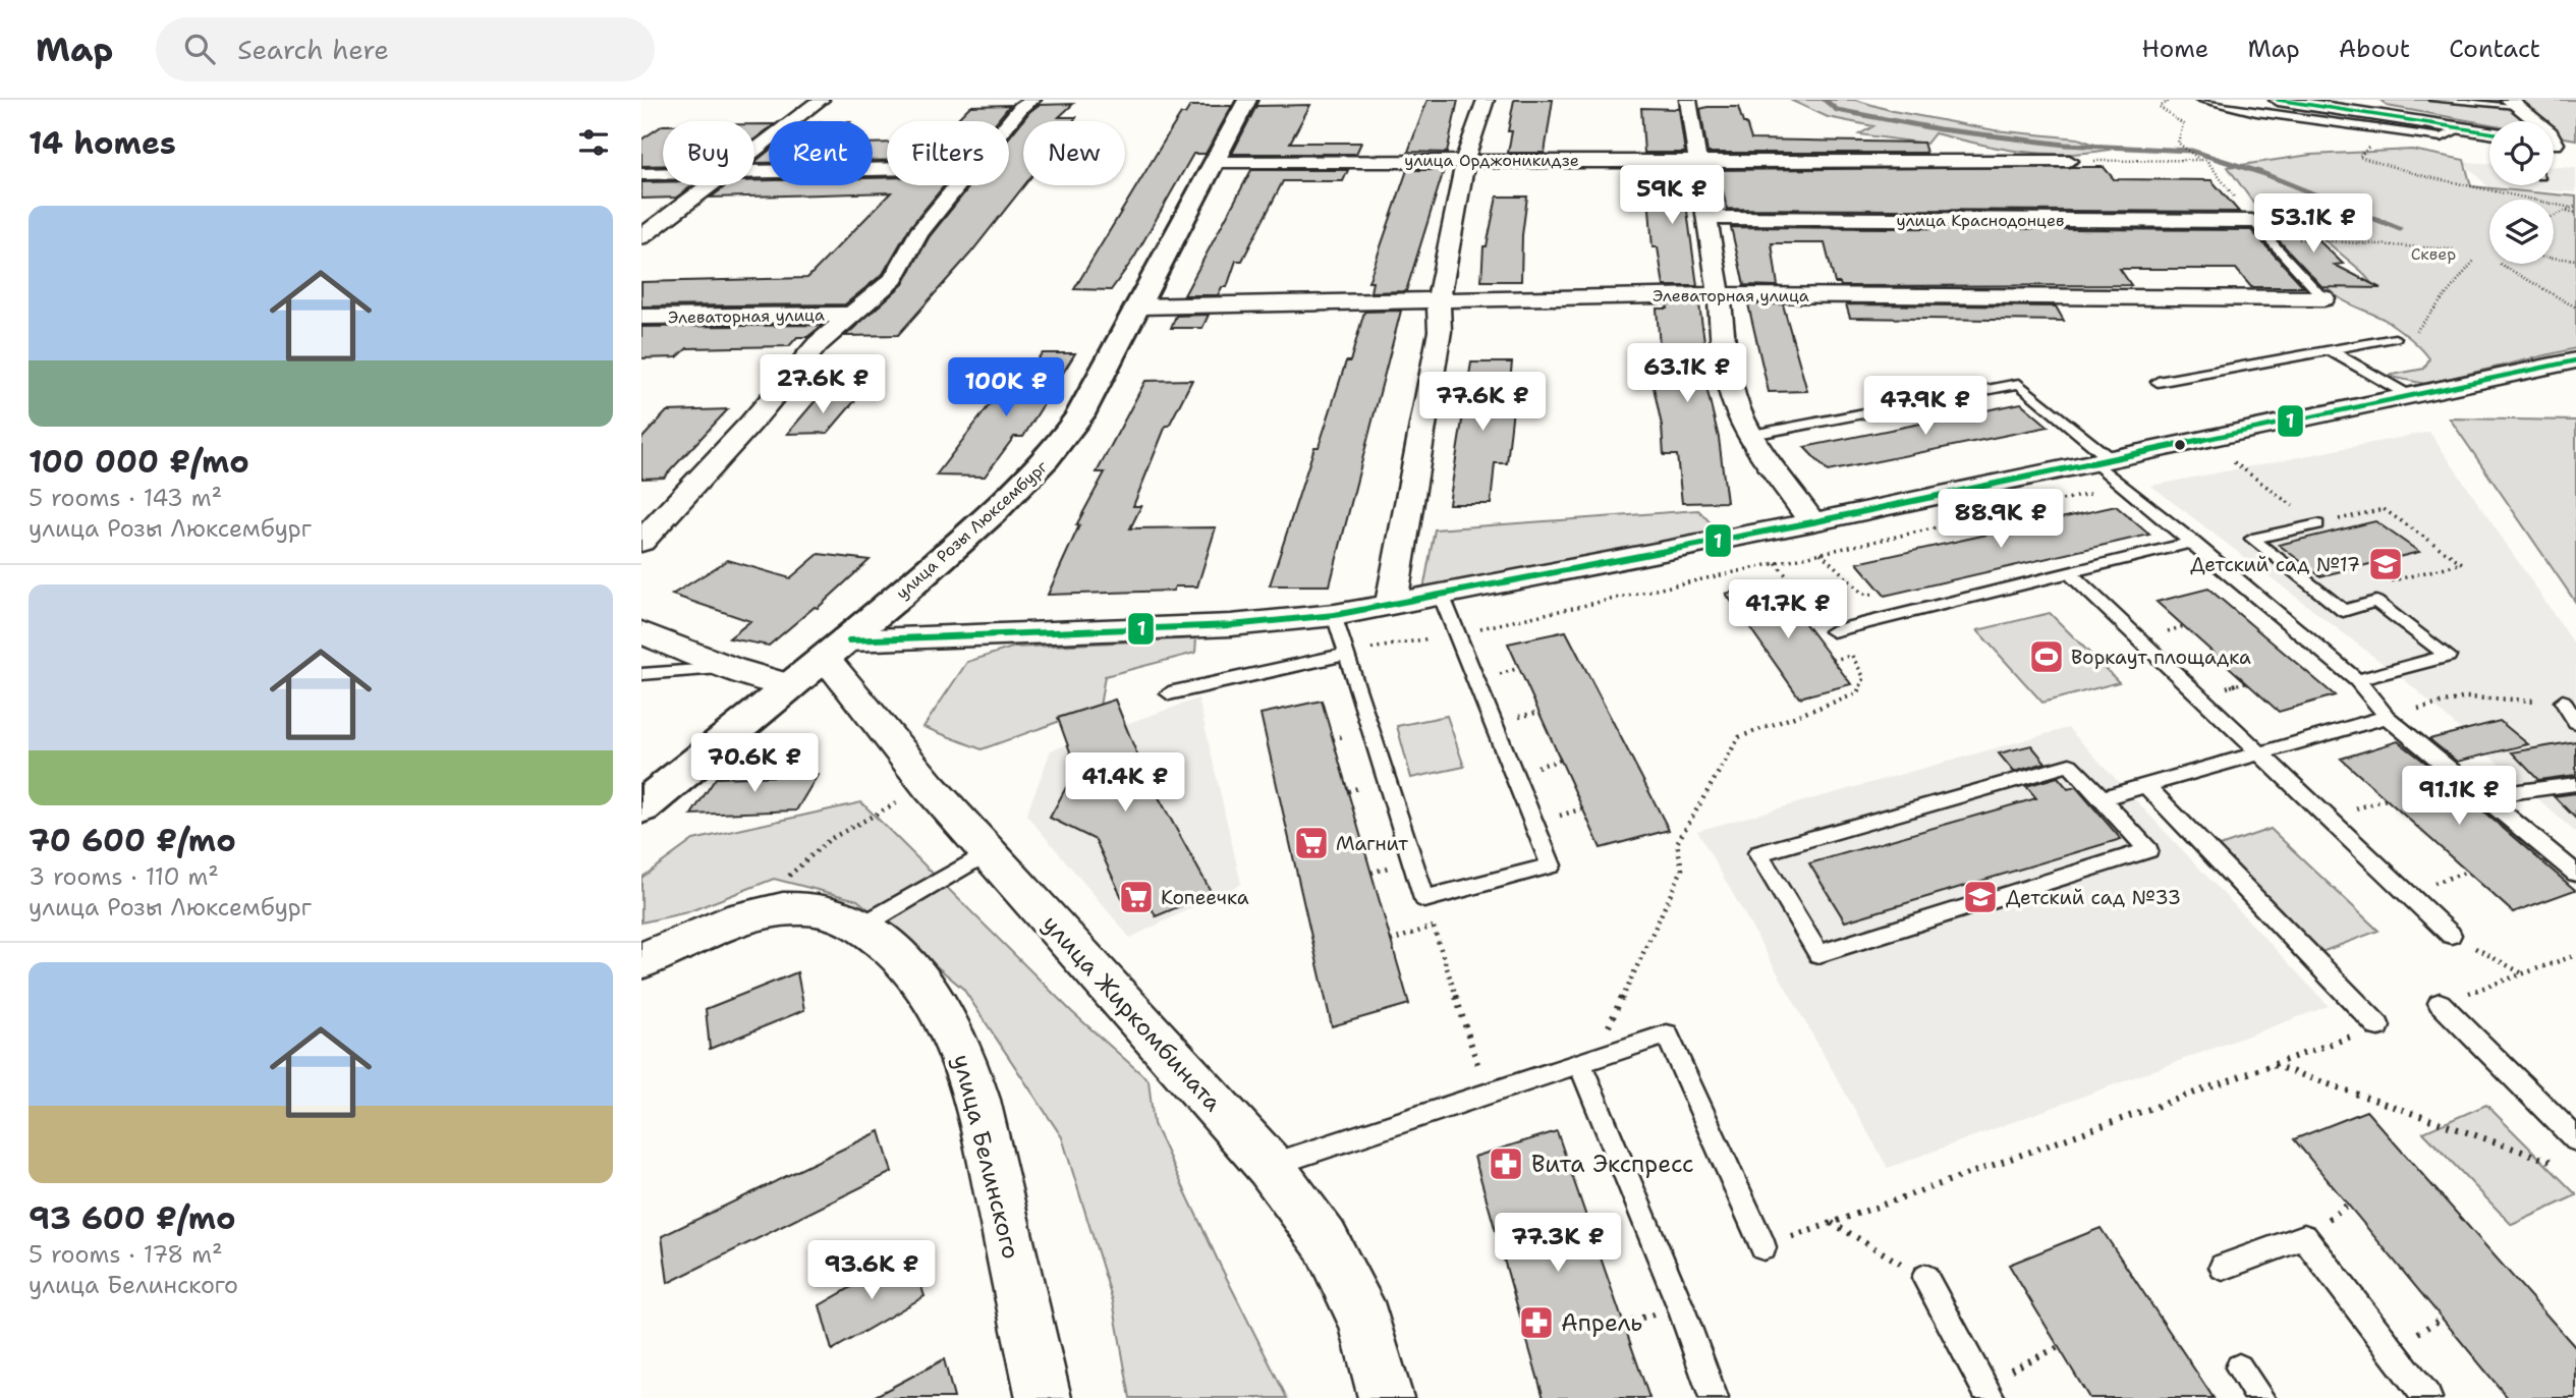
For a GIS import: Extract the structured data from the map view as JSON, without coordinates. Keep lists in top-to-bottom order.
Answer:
{
  "streets": {
    "street": [
      "улица Орджоникидзе",
      "улица Краснодонцев",
      "Элеваторная улица",
      "улица Розы Люксембург",
      "улица Жиркомбината",
      "улица Белинского"
    ]
  },
  "crossings": [
    ["улица Орджоникидзе", "улица Розы Люксембург"],
    ["Элеваторная улица", "улица Розы Люксембург"],
    ["улица Розы Люксембург", "улица Жиркомбината"]
  ],
  "parks": ["Сквер"],
  "places": {
    "school or university": ["Детский сад №17", "Детский сад №33"],
    "sports": ["Воркаут площадка"],
    "supermarket": ["Магнит", "Копеечка"],
    "pharmacy": ["Вита Экспресс", "Апрель"]
  },
  "lines": ["transit line 1"],
  "page": {
    "header": "Map",
    "search": "Search here",
    "nav": [
      "Home",
      "Map",
      "About",
      "Contact"
    ],
    "heading": "14 homes",
    "chip": [
      "Buy",
      "Rent",
      "Filters",
      "New"
    ],
    "price": [
      "59K ₽",
      "53.1K ₽",
      "63.1K ₽",
      "27.6K ₽",
      "100K ₽",
      "77.6K ₽",
      "47.9K ₽",
      "88.9K ₽",
      "41.7K ₽",
      "70.6K ₽",
      "41.4K ₽",
      "91.1K ₽",
      "77.3K ₽",
      "93.6K ₽"
    ],
    "list": [
      {
        "name": "100 000 ₽/mo",
        "note": "5 rooms · 143 m² · улица Розы Люксембург"
      },
      {
        "name": "70 600 ₽/mo",
        "note": "3 rooms · 110 m² · улица Розы Люксембург"
      },
      {
        "name": "93 600 ₽/mo",
        "note": "5 rooms · 178 m² · улица Белинского"
      }
    ]
  }
}
